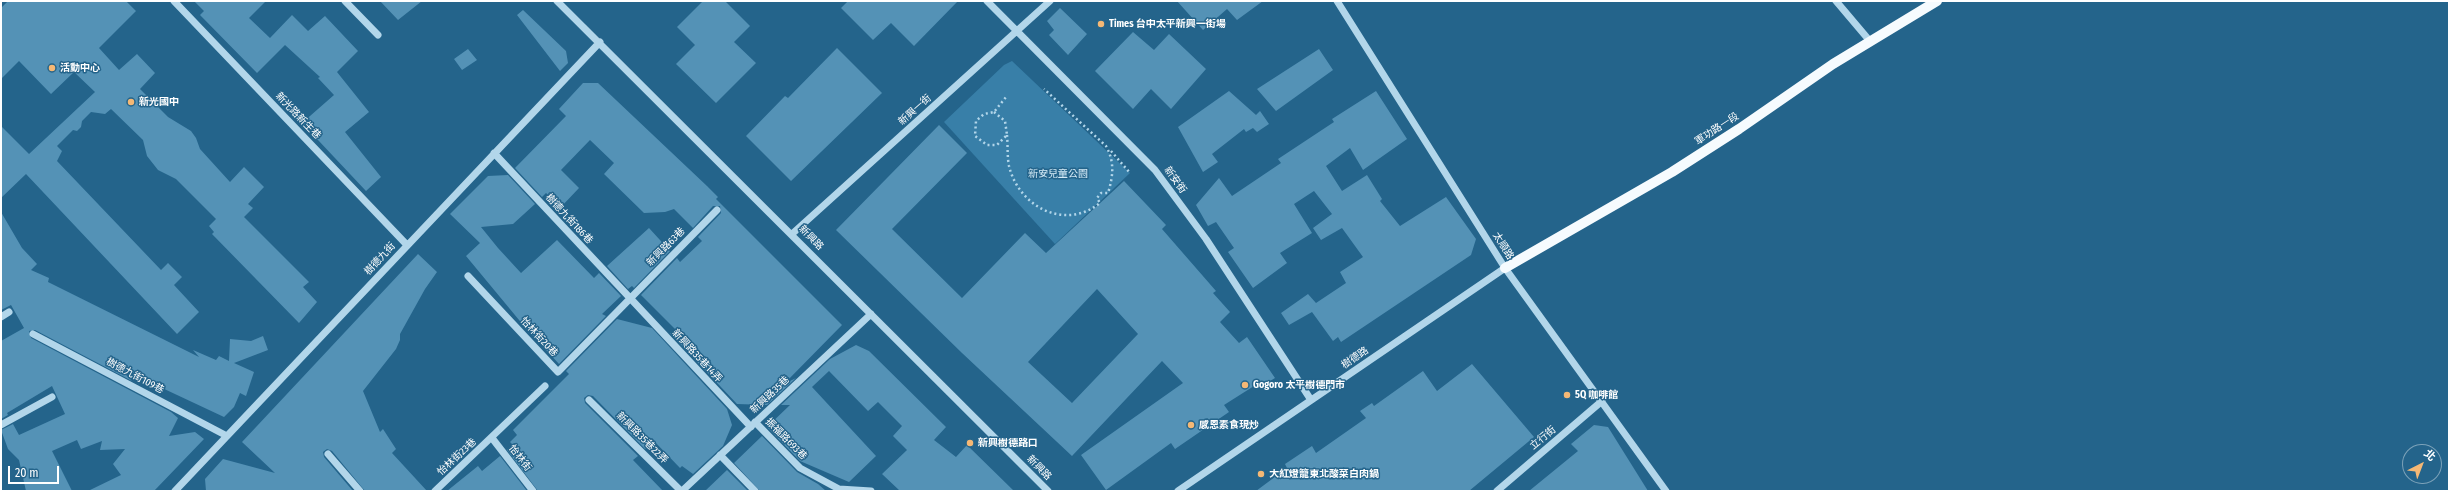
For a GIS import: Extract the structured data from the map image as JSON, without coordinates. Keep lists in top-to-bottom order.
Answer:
{
  "streets": {
    "main road": ["軍功路一段"],
    "street": [
      "新興一街",
      "新光路新生巷",
      "新安街",
      "樹德九街186巷",
      "新興路",
      "太順路",
      "新興路63巷",
      "樹德九街",
      "怡林街20巷",
      "新興路35巷14弄",
      "樹德路",
      "樹德九街109巷",
      "新興路35巷",
      "新興路35巷22弄",
      "立行街",
      "振福路693巷",
      "怡林街23巷",
      "怡林街"
    ]
  },
  "crossings": [
    ["新興一街", "新安街"],
    ["新興一街", "新興路"],
    ["新光路新生巷", "樹德九街"],
    ["軍功路一段", "太順路"],
    ["軍功路一段", "樹德路"],
    ["新安街", "樹德路"],
    ["樹德九街186巷", "新興路63巷"],
    ["樹德九街186巷", "樹德九街"],
    ["樹德九街186巷", "怡林街20巷"],
    ["樹德九街186巷", "新興路35巷14弄"],
    ["新興路", "樹德九街"],
    ["新興路", "新興路35巷"],
    ["太順路", "樹德路"],
    ["太順路", "立行街"],
    ["新興路63巷", "怡林街20巷"],
    ["新興路63巷", "新興路35巷14弄"],
    ["樹德九街", "樹德九街109巷"],
    ["怡林街20巷", "新興路35巷14弄"],
    ["新興路35巷14弄", "新興路35巷"],
    ["新興路35巷14弄", "振福路693巷"],
    ["新興路35巷", "新興路35巷22弄"],
    ["新興路35巷", "振福路693巷"],
    ["怡林街23巷", "怡林街"]
  ],
  "parks": ["新安兒童公園"],
  "places": [
    "Times 台中太平新興一街場",
    "活動中心",
    "新光國中",
    "Gogoro 太平樹德門市",
    "5Q 咖啡館",
    "感恩素食現炒",
    "新興樹德路口",
    "大紅燈籠東北酸菜白肉鍋"
  ],
  "scale_bar": "20 m",
  "north": "top right"
}
